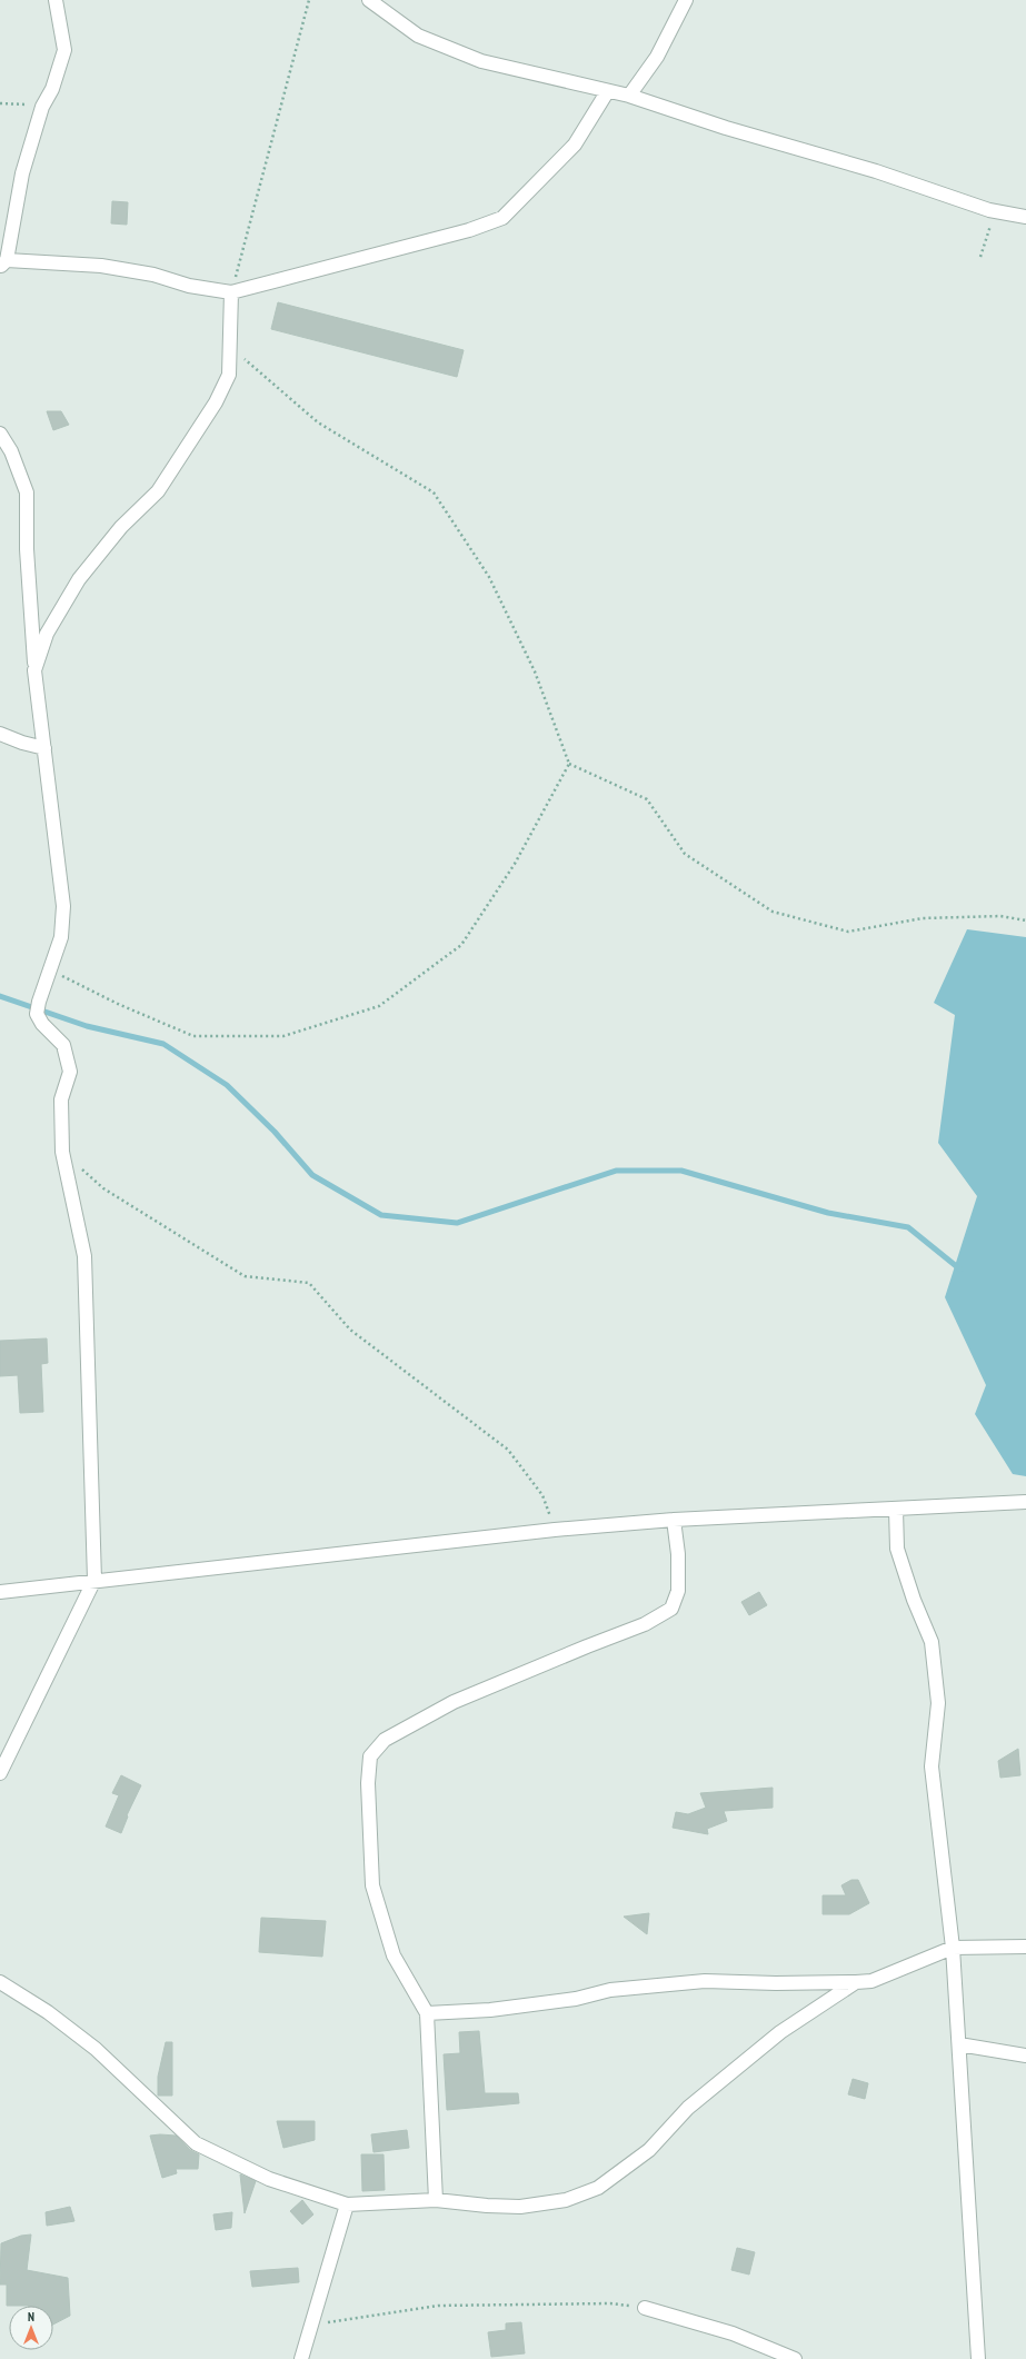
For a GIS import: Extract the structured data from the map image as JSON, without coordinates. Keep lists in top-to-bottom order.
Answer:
{
  "north": "top"
}
